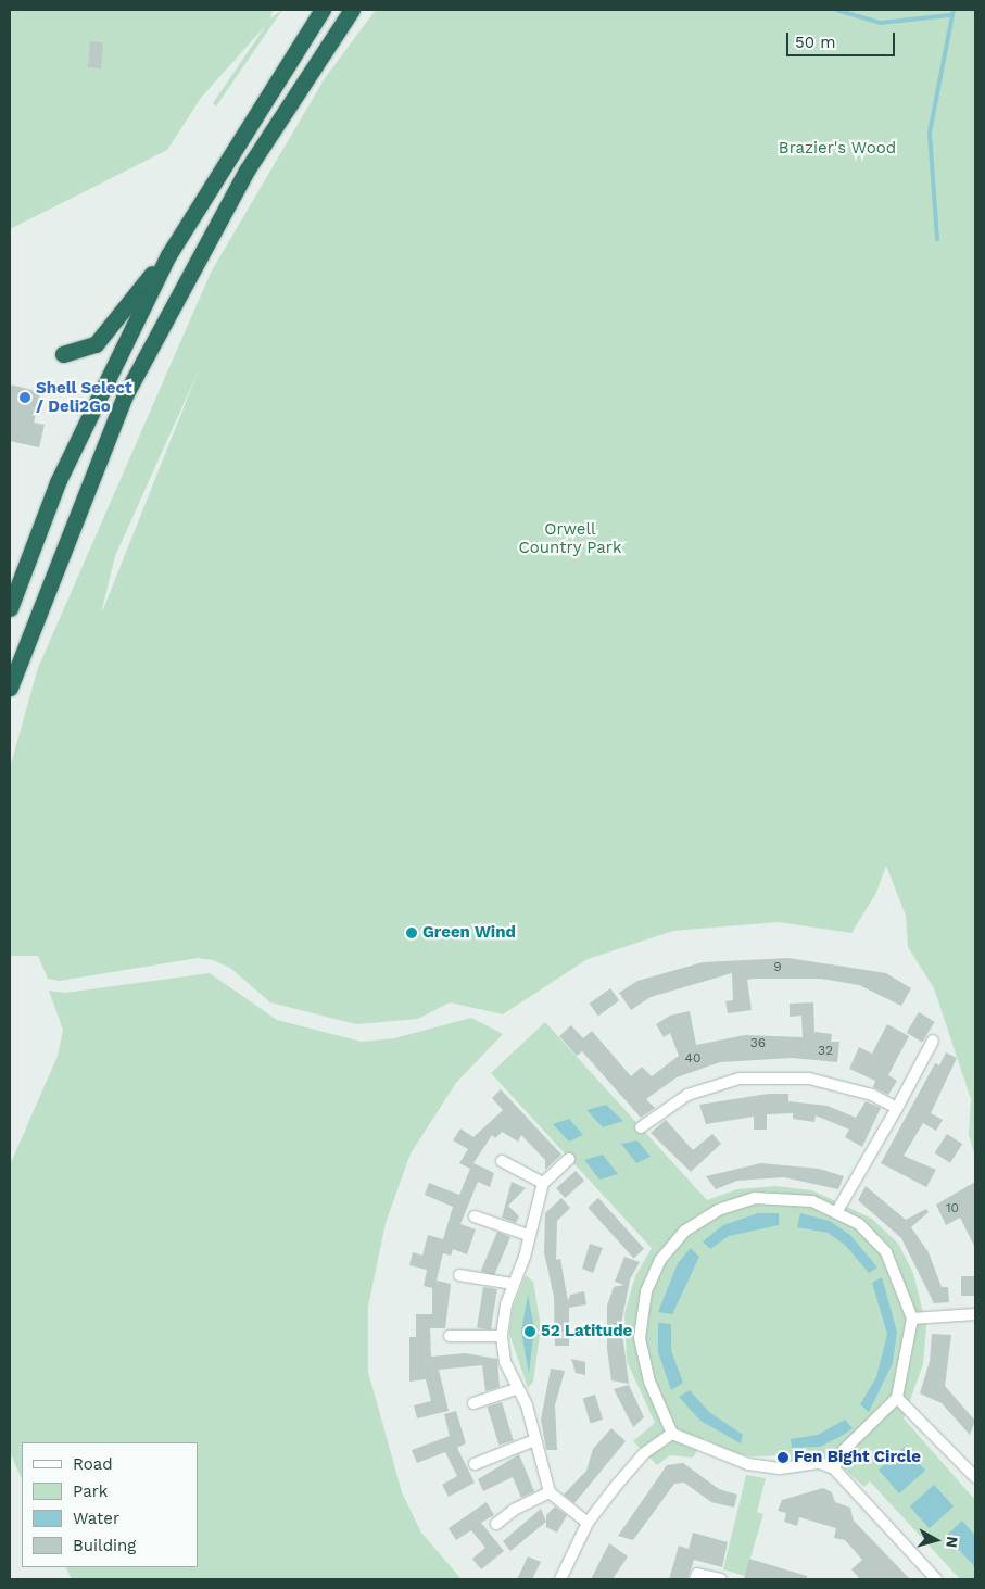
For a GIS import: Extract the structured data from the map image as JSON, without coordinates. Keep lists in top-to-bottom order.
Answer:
{
  "parks": ["Brazier's Wood", "Orwell Country Park"],
  "places": [
    "Shell Select / Deli2Go",
    "Green Wind",
    "52 Latitude",
    "Fen Bight Circle"
  ],
  "house_numbers": [
    "9",
    "36",
    "32",
    "40",
    "10"
  ],
  "legend": [
    "Road",
    "Park",
    "Water",
    "Building"
  ],
  "scale_bar": "50 m",
  "north": "right"
}
